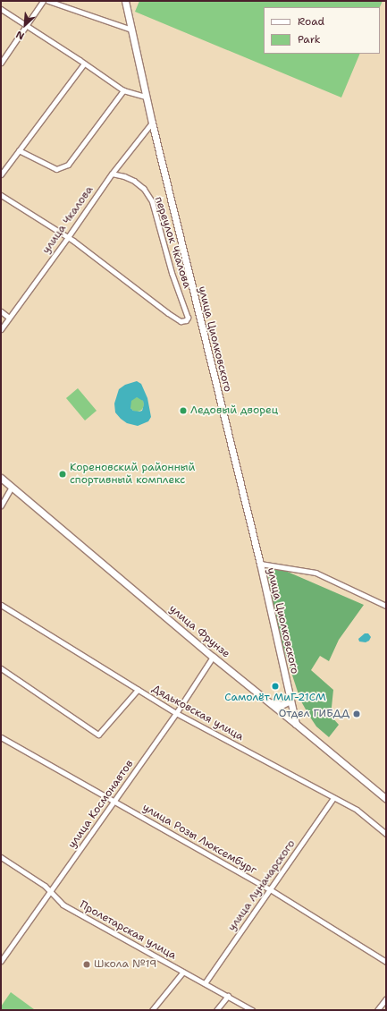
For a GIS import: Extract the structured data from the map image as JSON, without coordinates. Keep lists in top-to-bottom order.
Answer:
{
  "streets": {
    "main road": ["улица Циолковского", "улица Фрунзе"],
    "street": [
      "улица Чкалова",
      "переулок Чкалова",
      "Дядьковская улица",
      "улица Космонавтов",
      "улица Розы Люксембург",
      "улица Луначарского",
      "Пролетарская улица"
    ]
  },
  "crossings": [
    ["улица Чкалова", "переулок Чкалова"],
    ["улица Чкалова", "улица Циолковского"],
    ["улица Циолковского", "улица Фрунзе"],
    ["улица Фрунзе", "улица Космонавтов"],
    ["Дядьковская улица", "улица Космонавтов"],
    ["Дядьковская улица", "улица Луначарского"],
    ["улица Космонавтов", "улица Розы Люксембург"],
    ["улица Космонавтов", "Пролетарская улица"],
    ["улица Розы Люксембург", "улица Луначарского"],
    ["улица Луначарского", "Пролетарская улица"]
  ],
  "places": [
    "Ледовый дворец",
    "Кореновский районный спортивный комплекс",
    "Самолёт МиГ-21СМ",
    "Отдел ГИБДД",
    "Школа №19"
  ],
  "legend": ["Road", "Park"],
  "north": "bottom left"
}
